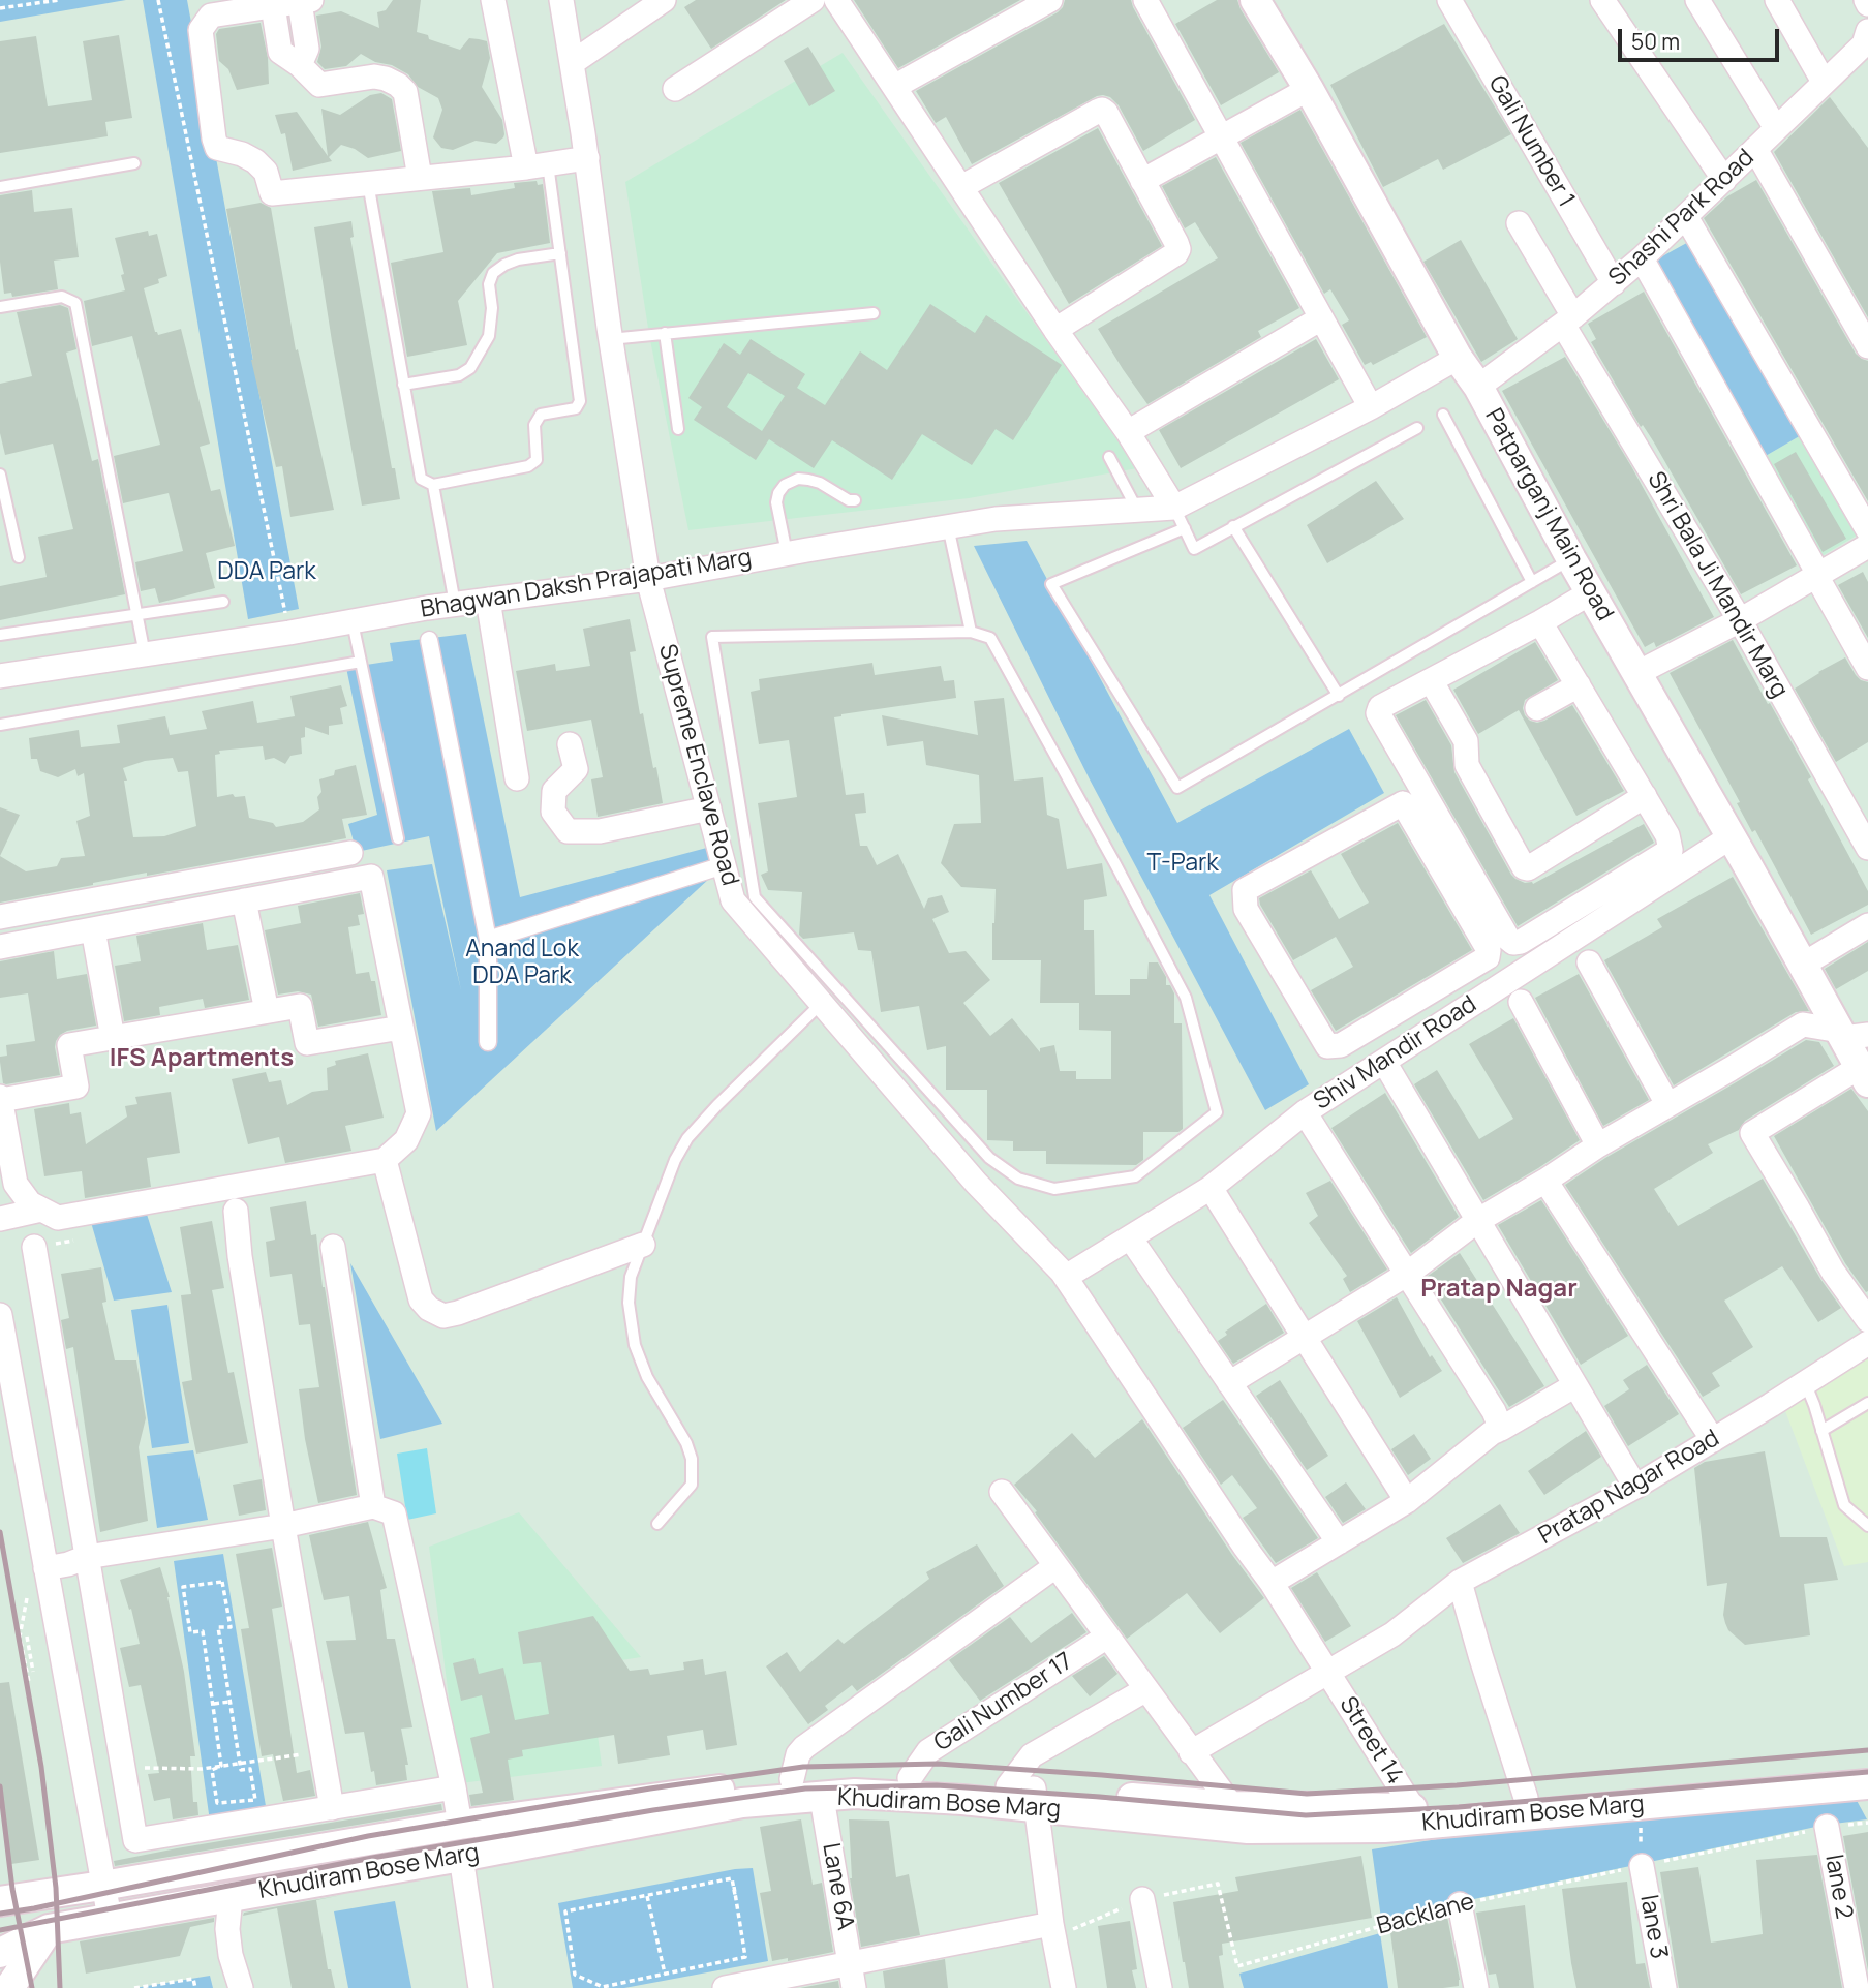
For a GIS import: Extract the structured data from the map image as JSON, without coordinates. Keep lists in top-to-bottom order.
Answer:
{
  "streets": {
    "street": [
      "Gali Number 1",
      "Shashi Park Road",
      "Patparganj Main Road",
      "Bhagwan Daksh Prajapati Marg",
      "Shri Bala Ji Mandir Marg",
      "Supreme Enclave Road",
      "Shiv Mandir Road",
      "Pratap Nagar Road",
      "Gali Number 17",
      "Street 14",
      "Khudiram Bose Marg",
      "Lane 6A",
      "lane 2",
      "lane 3"
    ],
    "path": ["Backlane"]
  },
  "crossings": [
    ["Gali Number 1", "Shashi Park Road"],
    ["Shashi Park Road", "Patparganj Main Road"],
    ["Shashi Park Road", "Shri Bala Ji Mandir Marg"],
    ["Patparganj Main Road", "Shiv Mandir Road"],
    ["Bhagwan Daksh Prajapati Marg", "Supreme Enclave Road"],
    ["Supreme Enclave Road", "Shiv Mandir Road"],
    ["Supreme Enclave Road", "Street 14"],
    ["Pratap Nagar Road", "Street 14"],
    ["Gali Number 17", "Khudiram Bose Marg"],
    ["Street 14", "Khudiram Bose Marg"],
    ["lane 2", "Backlane"],
    ["Backlane", "lane 3"]
  ],
  "districts": ["IFS Apartments", "Pratap Nagar"],
  "parks": ["DDA Park", "T-Park", "Anand Lok DDA Park"],
  "scale_bar": "50 m"
}
